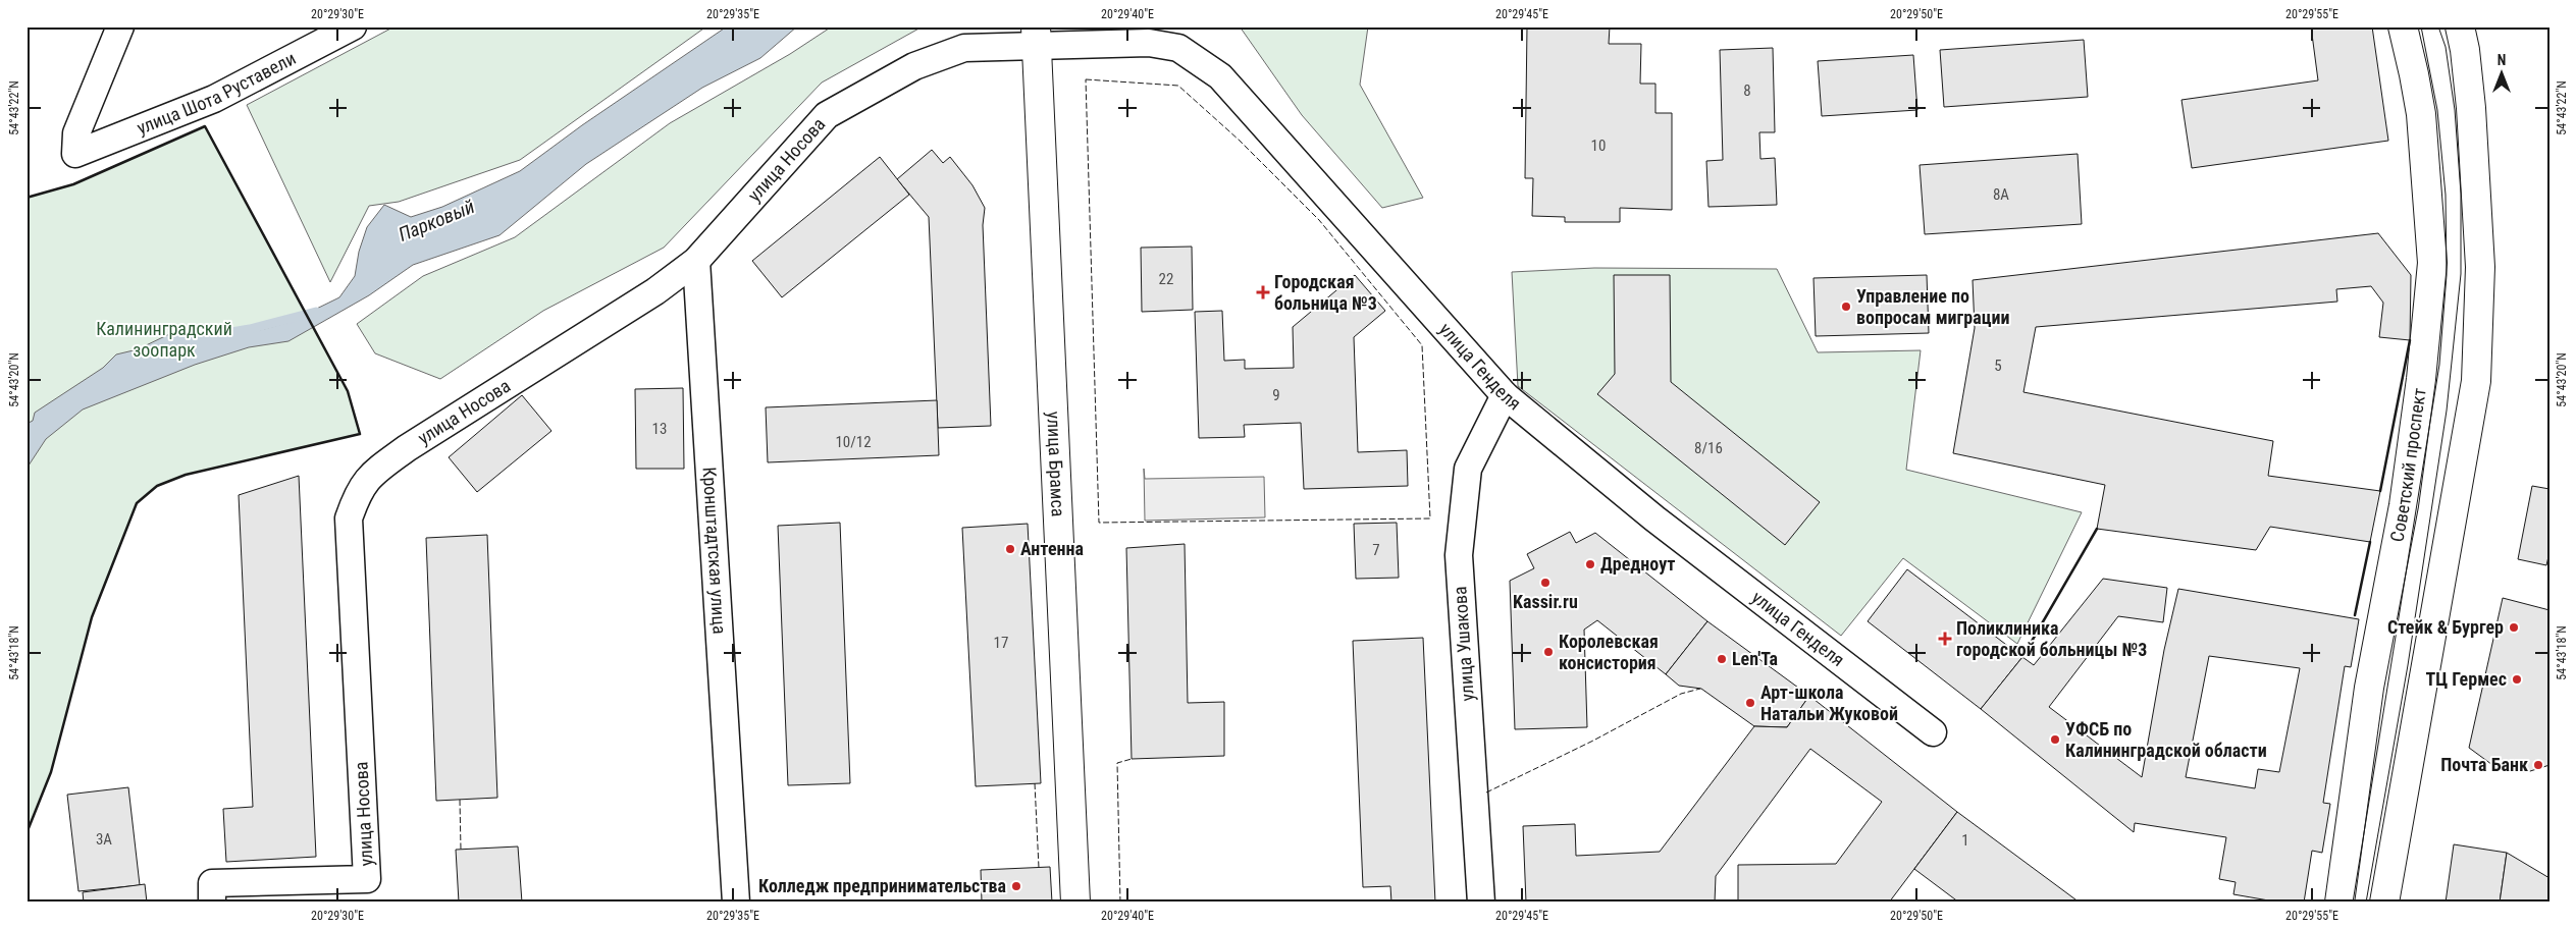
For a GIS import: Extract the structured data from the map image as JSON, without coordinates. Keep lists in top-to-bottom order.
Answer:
{
  "streets": {
    "main road": ["улица Брамса", "Советский проспект"],
    "street": [
      "улица Шота Руставели",
      "улица Носова",
      "улица Генделя",
      "Кронштадтская улица",
      "улица Ушакова"
    ]
  },
  "crossings": [
    ["улица Носова", "улица Генделя"],
    ["улица Носова", "улица Брамса"],
    ["улица Носова", "Кронштадтская улица"],
    ["улица Генделя", "улица Брамса"],
    ["улица Генделя", "улица Ушакова"]
  ],
  "water": ["Парковый"],
  "parks": ["Калининградский зоопарк"],
  "places": {
    "health": ["Городская больница №3", "Поликлиника городской больницы №3"],
    "other": [
      "Управление по вопросам миграции",
      "Антенна",
      "Дредноут",
      "Kassir.ru",
      "Стейк & Бургер",
      "Королевская консистория",
      "Len'Ta",
      "ТЦ Гермес",
      "Арт-школа Натальи Жуковой",
      "УФСБ по Калининградской области",
      "Почта Банк",
      "Колледж предпринимательства"
    ]
  },
  "house_numbers": [
    "8",
    "10",
    "8А",
    "22",
    "5",
    "9",
    "13",
    "10/12",
    "8/16",
    "7",
    "17",
    "3А",
    "1"
  ],
  "north": "top",
  "coordinates": [
    "20°29'30\"E",
    "20°29'35\"E",
    "20°29'40\"E",
    "20°29'45\"E",
    "20°29'50\"E",
    "20°29'55\"E",
    "54°43'22\"N",
    "54°43'20\"N",
    "54°43'18\"N"
  ]
}
